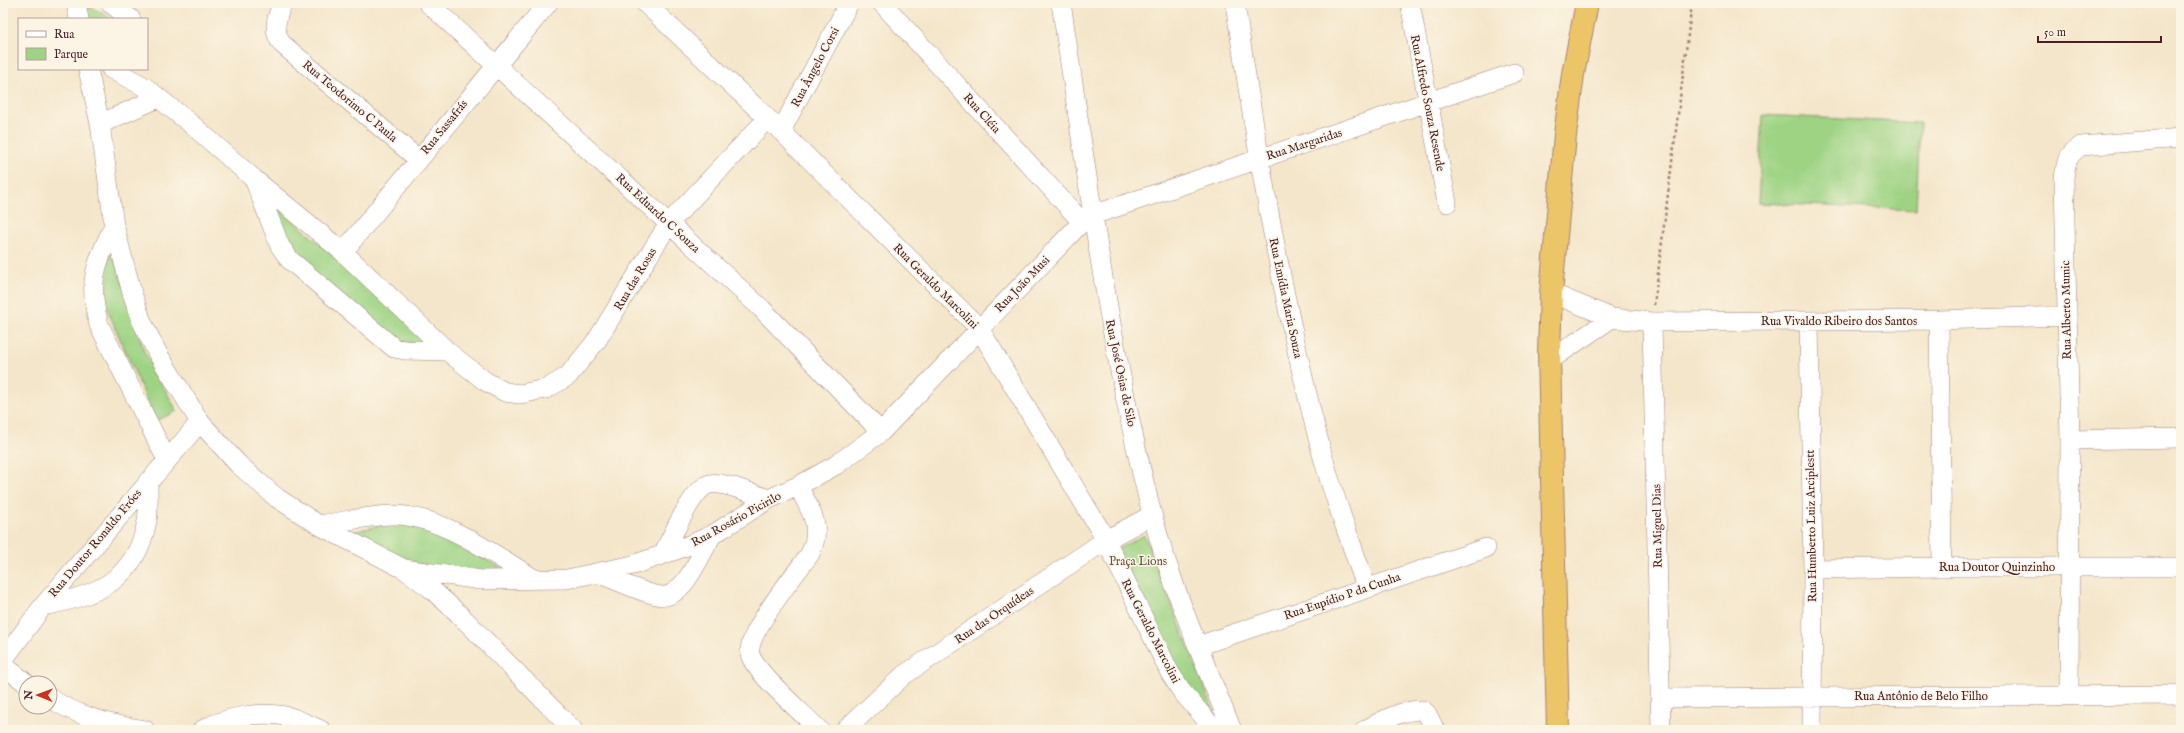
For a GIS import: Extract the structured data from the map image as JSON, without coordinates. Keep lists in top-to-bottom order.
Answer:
{
  "streets": {
    "street": [
      "Rua Ângelo Corsi",
      "Rua Teodorimo C Paula",
      "Rua Alfredo Souza Resende",
      "Rua Cléia",
      "Rua Sassafrás",
      "Rua Margaridas",
      "Rua Eduardo C Souza",
      "Rua das Rosas",
      "Rua João Musi",
      "Rua Geraldo Marcolini",
      "Rua Emídia Maria Souza",
      "Rua Alberto Mumic",
      "Rua Vivaldo Ribeiro dos Santos",
      "Rua José Osias de Silo",
      "Rua Rosário Picirilo",
      "Rua Miguel Dias",
      "Rua Humberto Luiz Arciplestt",
      "Rua Doutor Ronaldo Fróes",
      "Rua Doutor Quinzinho",
      "Rua Eupídio P da Cunha",
      "Rua das Orquídeas",
      "Rua Antônio de Belo Filho"
    ]
  },
  "crossings": [
    ["Rua Ângelo Corsi", "Rua Geraldo Marcolini"],
    ["Rua Teodorimo C Paula", "Rua Sassafrás"],
    ["Rua Alfredo Souza Resende", "Rua Margaridas"],
    ["Rua Cléia", "Rua Margaridas"],
    ["Rua Cléia", "Rua João Musi"],
    ["Rua Cléia", "Rua José Osias de Silo"],
    ["Rua Sassafrás", "Rua Eduardo C Souza"],
    ["Rua Sassafrás", "Rua das Rosas"],
    ["Rua Margaridas", "Rua João Musi"],
    ["Rua Margaridas", "Rua Emídia Maria Souza"],
    ["Rua Margaridas", "Rua José Osias de Silo"],
    ["Rua Eduardo C Souza", "Rua das Rosas"],
    ["Rua Eduardo C Souza", "Rua João Musi"],
    ["Rua Eduardo C Souza", "Rua Rosário Picirilo"],
    ["Rua das Rosas", "Rua Geraldo Marcolini"],
    ["Rua João Musi", "Rua Geraldo Marcolini"],
    ["Rua João Musi", "Rua José Osias de Silo"],
    ["Rua João Musi", "Rua Rosário Picirilo"],
    ["Rua Geraldo Marcolini", "Rua das Orquídeas"],
    ["Rua Emídia Maria Souza", "Rua Eupídio P da Cunha"],
    ["Rua Alberto Mumic", "Rua Vivaldo Ribeiro dos Santos"],
    ["Rua Alberto Mumic", "Rua Doutor Quinzinho"],
    ["Rua Alberto Mumic", "Rua Antônio de Belo Filho"],
    ["Rua Vivaldo Ribeiro dos Santos", "Rua Miguel Dias"],
    ["Rua Vivaldo Ribeiro dos Santos", "Rua Humberto Luiz Arciplestt"],
    ["Rua José Osias de Silo", "Rua Eupídio P da Cunha"],
    ["Rua José Osias de Silo", "Rua das Orquídeas"],
    ["Rua Miguel Dias", "Rua Antônio de Belo Filho"],
    ["Rua Humberto Luiz Arciplestt", "Rua Doutor Quinzinho"],
    ["Rua Humberto Luiz Arciplestt", "Rua Antônio de Belo Filho"]
  ],
  "parks": ["Praça Lions"],
  "legend": ["Rua", "Parque"],
  "scale_bar": "50 m",
  "north": "left"
}
